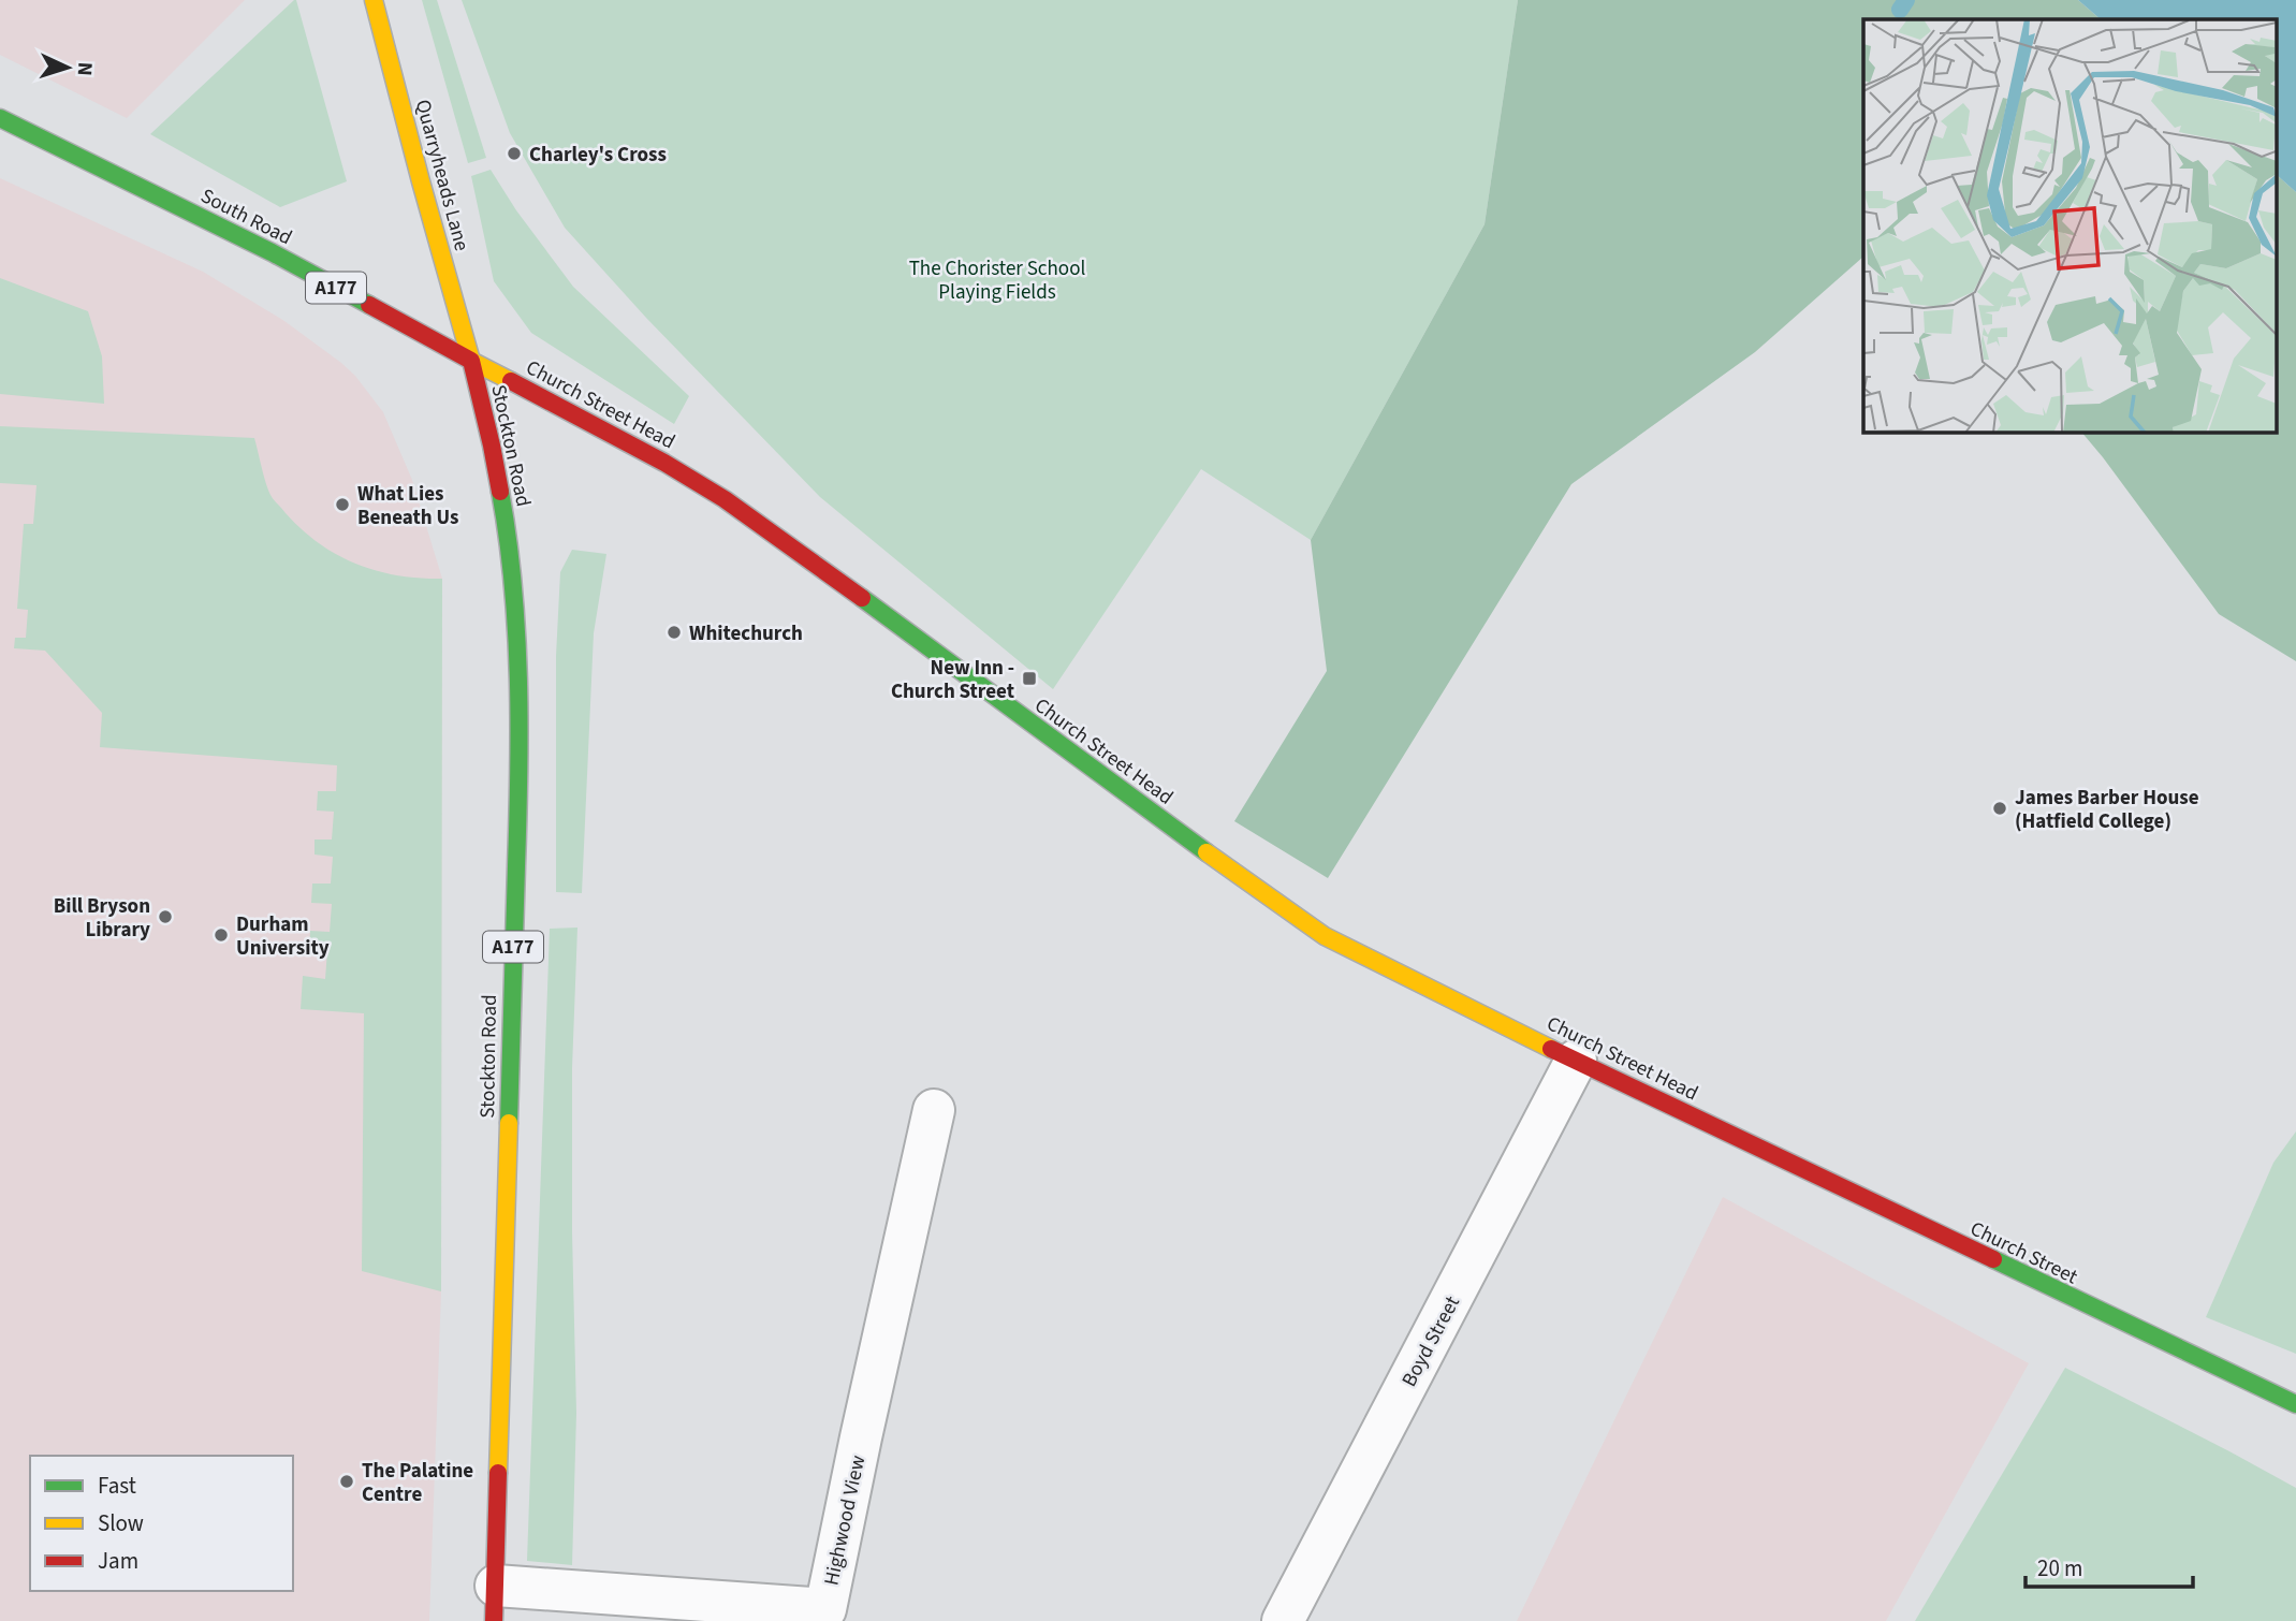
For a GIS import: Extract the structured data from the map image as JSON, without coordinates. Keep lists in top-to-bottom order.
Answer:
{
  "streets": {
    "street": [
      "Quarryheads Lane",
      "South Road",
      "A177",
      "Church Street Head",
      "Stockton Road",
      "Church Street",
      "Boyd Street",
      "Highwood View"
    ]
  },
  "crossings": [
    ["Quarryheads Lane", "South Road"],
    ["Quarryheads Lane", "Church Street Head"],
    ["Quarryheads Lane", "Stockton Road"],
    ["South Road", "Church Street Head"],
    ["South Road", "Stockton Road"],
    ["Church Street Head", "Stockton Road"],
    ["Church Street Head", "Church Street"],
    ["Church Street Head", "Boyd Street"],
    ["Stockton Road", "Highwood View"]
  ],
  "parks": ["The Chorister School Playing Fields"],
  "places": {
    "other": [
      "Charley's Cross",
      "What Lies Beneath Us",
      "Whitechurch",
      "James Barber House (Hatfield College)",
      "Bill Bryson Library",
      "Durham University",
      "The Palatine Centre"
    ],
    "transit": ["New Inn - Church Street"]
  },
  "legend": ["Fast", "Slow", "Jam"],
  "scale_bar": "20 m",
  "north": "right"
}
